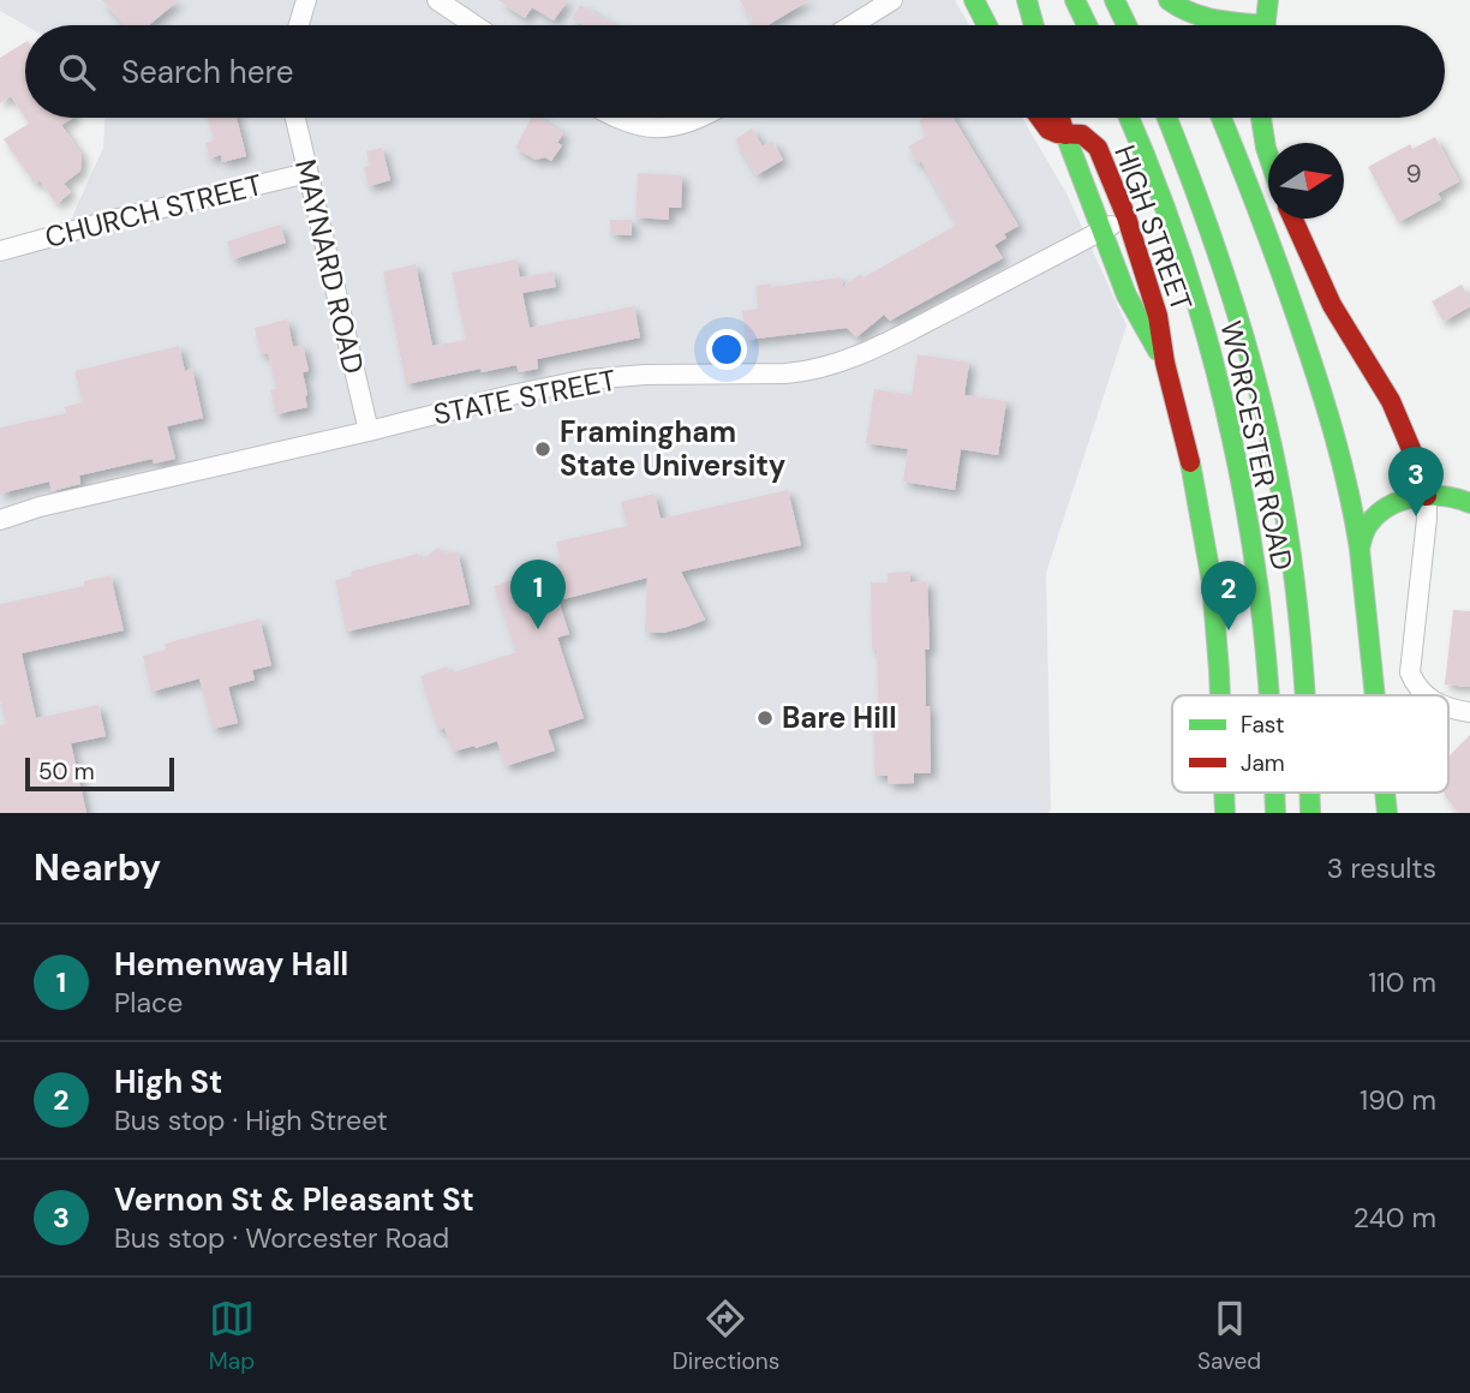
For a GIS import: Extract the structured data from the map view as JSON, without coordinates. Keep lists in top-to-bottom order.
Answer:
{
  "streets": {
    "main road": ["HIGH STREET", "WORCESTER ROAD"],
    "street": ["CHURCH STREET", "MAYNARD ROAD", "STATE STREET"]
  },
  "crossings": [
    ["CHURCH STREET", "MAYNARD ROAD"],
    ["HIGH STREET", "STATE STREET"],
    ["MAYNARD ROAD", "STATE STREET"]
  ],
  "places": ["Framingham State University", "Bare Hill"],
  "house_numbers": ["9"],
  "legend": ["Fast", "Jam"],
  "scale_bar": "50 m",
  "north": "right",
  "page": {
    "search": "Search here",
    "pins": ["3", "1", "2"],
    "scale": "50 m",
    "heading": ["Nearby", "3 results"],
    "list": [
      {
        "mark": "1",
        "name": "Hemenway Hall",
        "note": "Place",
        "value": "110 m"
      },
      {
        "mark": "2",
        "name": "High St",
        "note": "Bus stop · High Street",
        "value": "190 m"
      },
      {
        "mark": "3",
        "name": "Vernon St & Pleasant St",
        "note": "Bus stop · Worcester Road",
        "value": "240 m"
      }
    ],
    "nav": ["Map", "Directions", "Saved"]
  }
}
